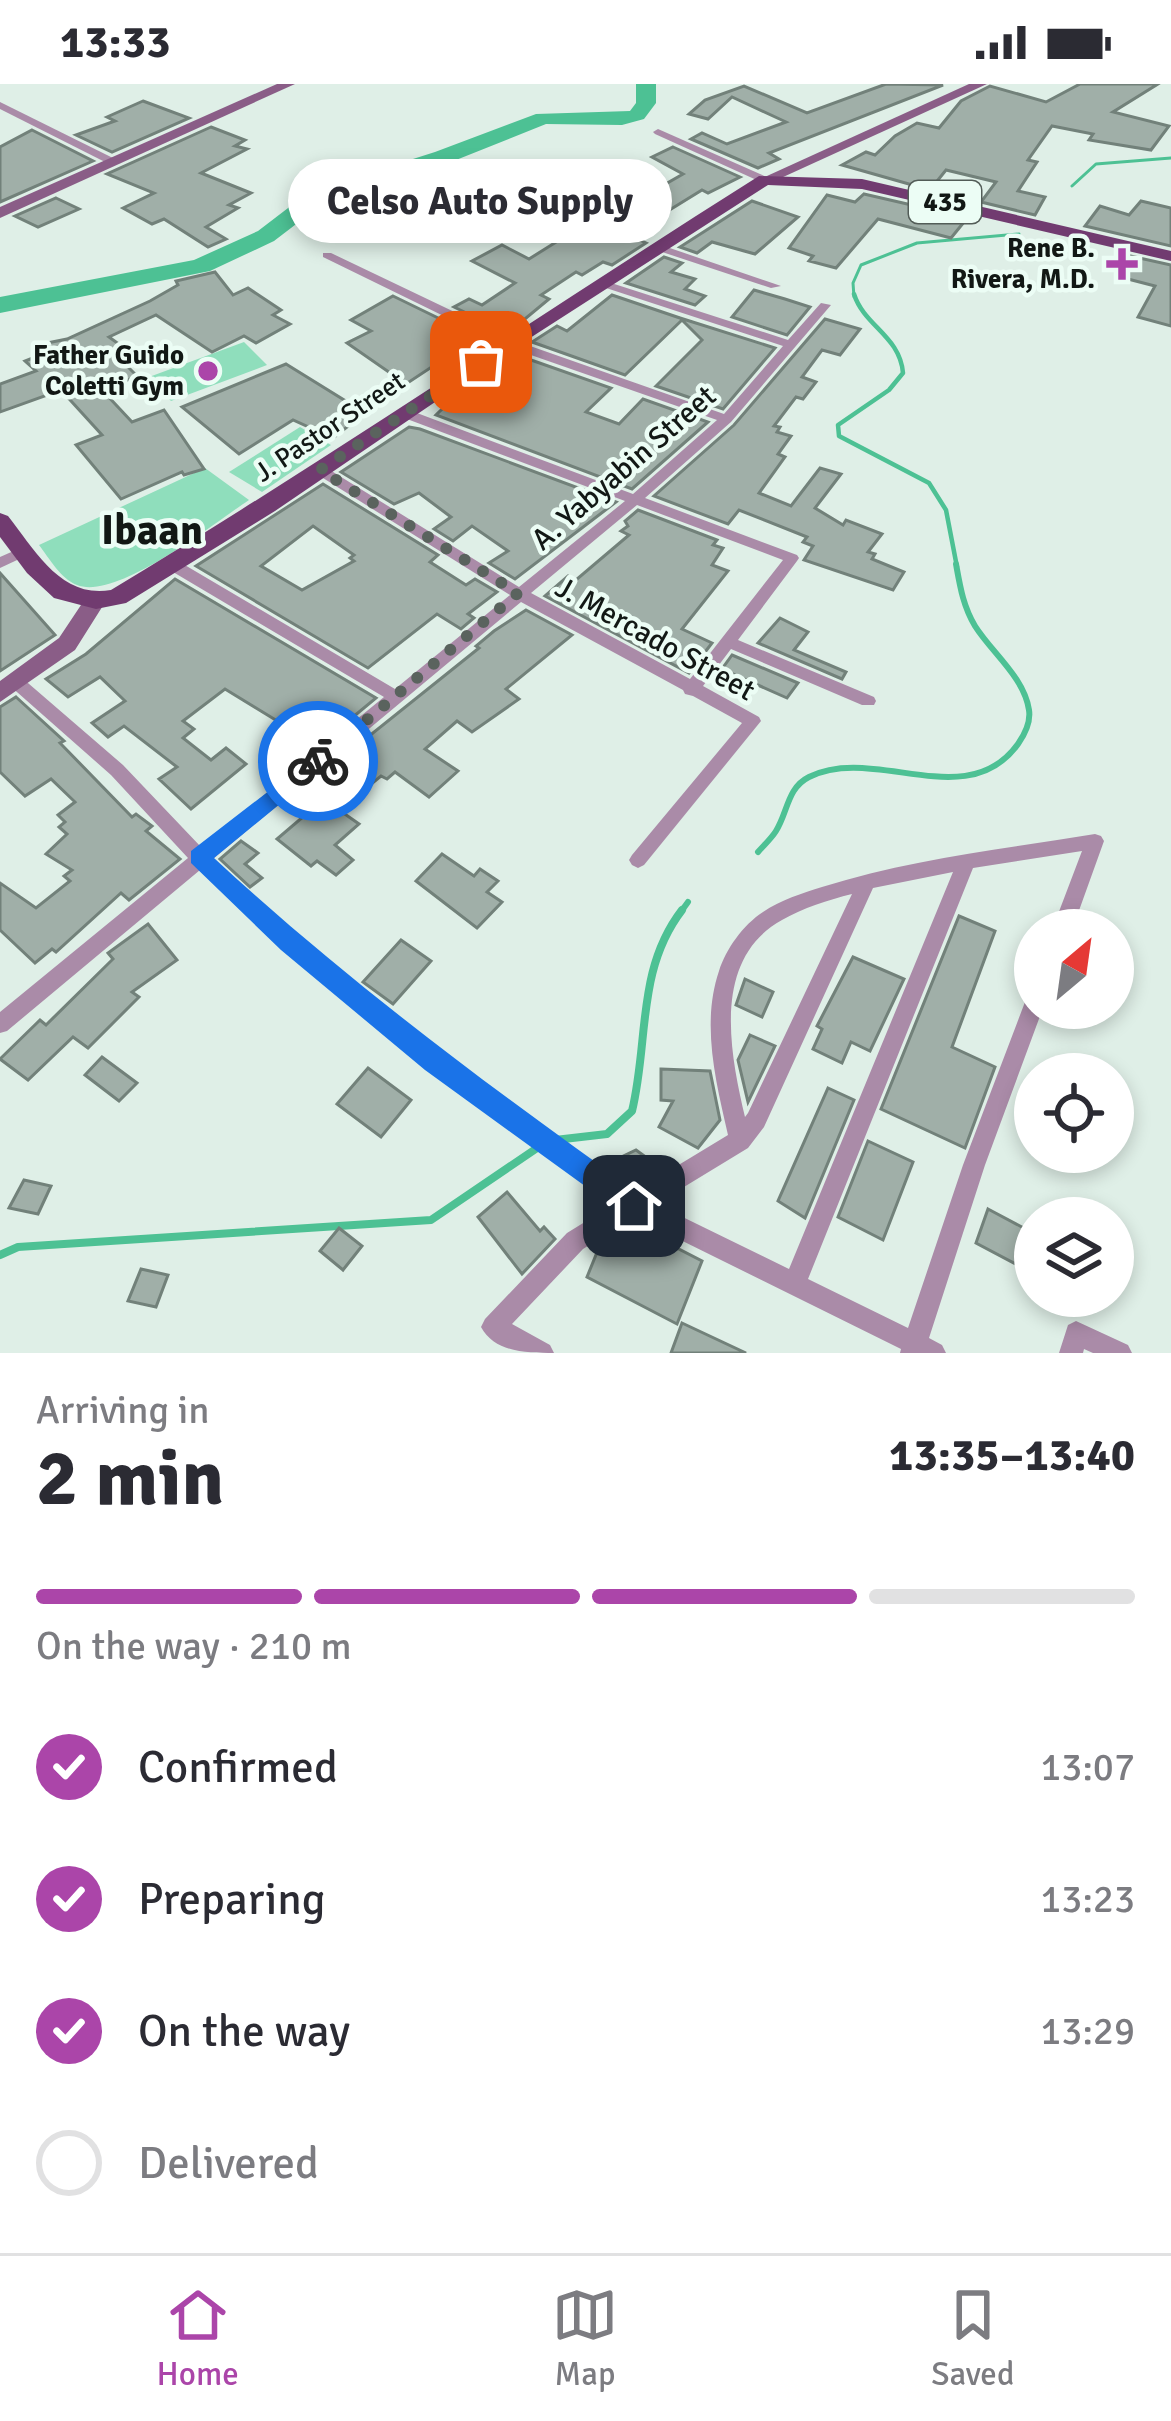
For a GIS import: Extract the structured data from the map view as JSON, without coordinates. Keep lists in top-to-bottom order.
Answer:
{
  "streets": {
    "main road": ["435", "J. Pastor Street"],
    "street": ["A. Yabyabin Street", "J. Mercado Street"]
  },
  "crossings": [
    ["435", "J. Pastor Street"],
    ["J. Pastor Street", "J. Mercado Street"],
    ["A. Yabyabin Street", "J. Mercado Street"]
  ],
  "districts": ["Ibaan"],
  "places": {
    "health": ["Rene B. Rivera, M.D."],
    "other": ["Celso Auto Supply", "Father Guido Coletti Gym"]
  },
  "north": "top right",
  "page": {
    "status": "13:33",
    "bubble": "Celso Auto Supply",
    "heading": ["2 min", "Arriving in", "13:35–13:40"],
    "bar": "On the way · 210 m",
    "list": [
      ["Confirmed", "13:07"],
      ["Preparing", "13:23"],
      ["On the way", "13:29"],
      "Delivered"
    ],
    "tabs": ["Home", "Map", "Saved"]
  }
}
